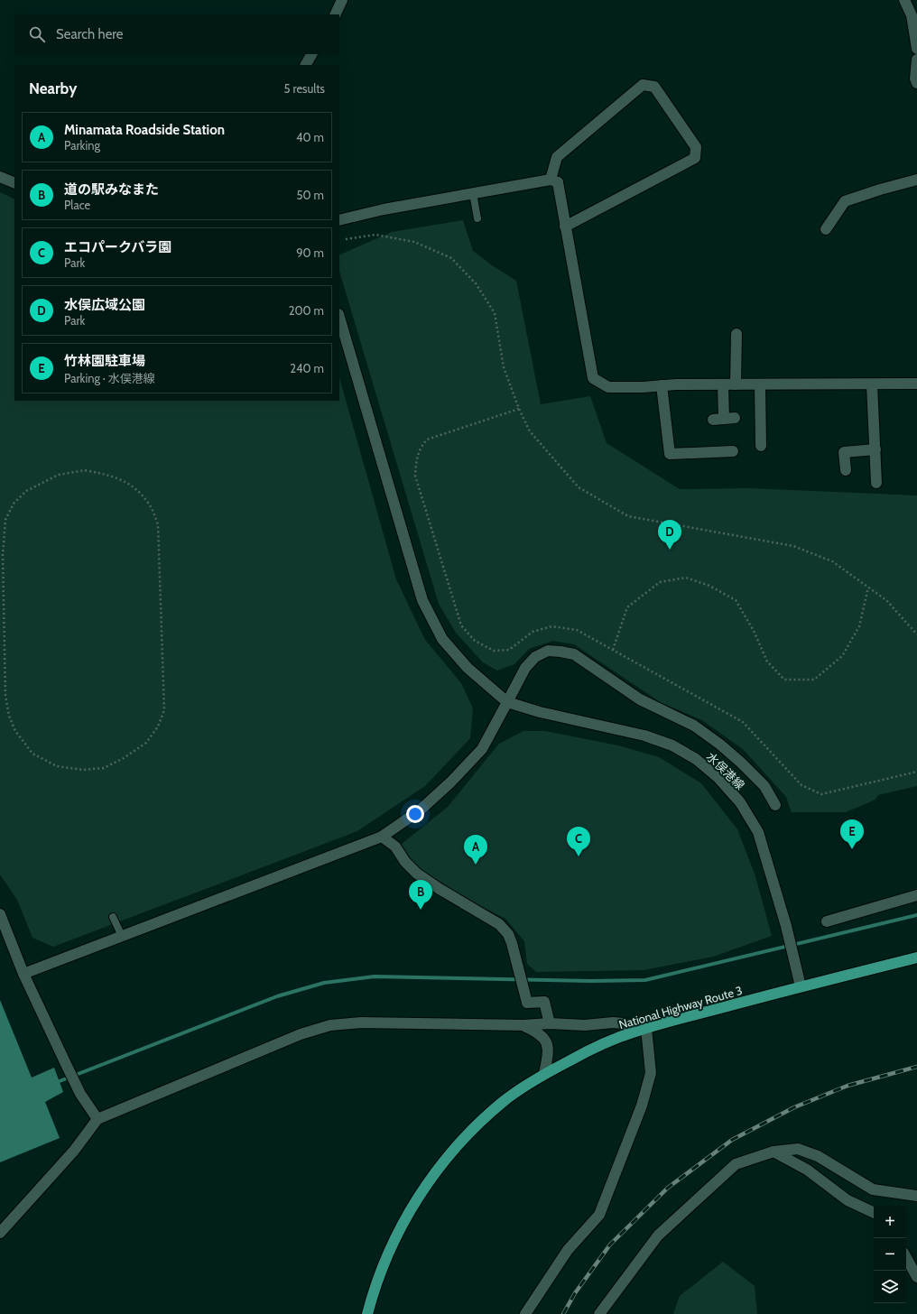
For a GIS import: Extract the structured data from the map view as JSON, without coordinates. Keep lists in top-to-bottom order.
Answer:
{
  "streets": {
    "highway": ["National Highway Route 3"],
    "street": ["水俣港線"]
  },
  "crossings": [
    ["水俣港線", "National Highway Route 3"]
  ],
  "page": {
    "search": "Search here",
    "heading": ["Nearby", "5 results"],
    "list": [
      {
        "mark": "A",
        "name": "Minamata Roadside Station",
        "note": "Parking",
        "value": "40 m"
      },
      {
        "mark": "B",
        "name": "道の駅みなまた",
        "note": "Place",
        "value": "50 m"
      },
      {
        "mark": "C",
        "name": "エコパークバラ園",
        "note": "Park",
        "value": "90 m"
      },
      {
        "mark": "D",
        "name": "水俣広域公園",
        "note": "Park",
        "value": "200 m"
      },
      {
        "mark": "E",
        "name": "竹林園駐車場",
        "note": "Parking · 水俣港線",
        "value": "240 m"
      }
    ],
    "pins": [
      "D",
      "E",
      "C",
      "A",
      "B"
    ],
    "map_buttons": ["+", "−"]
  }
}
